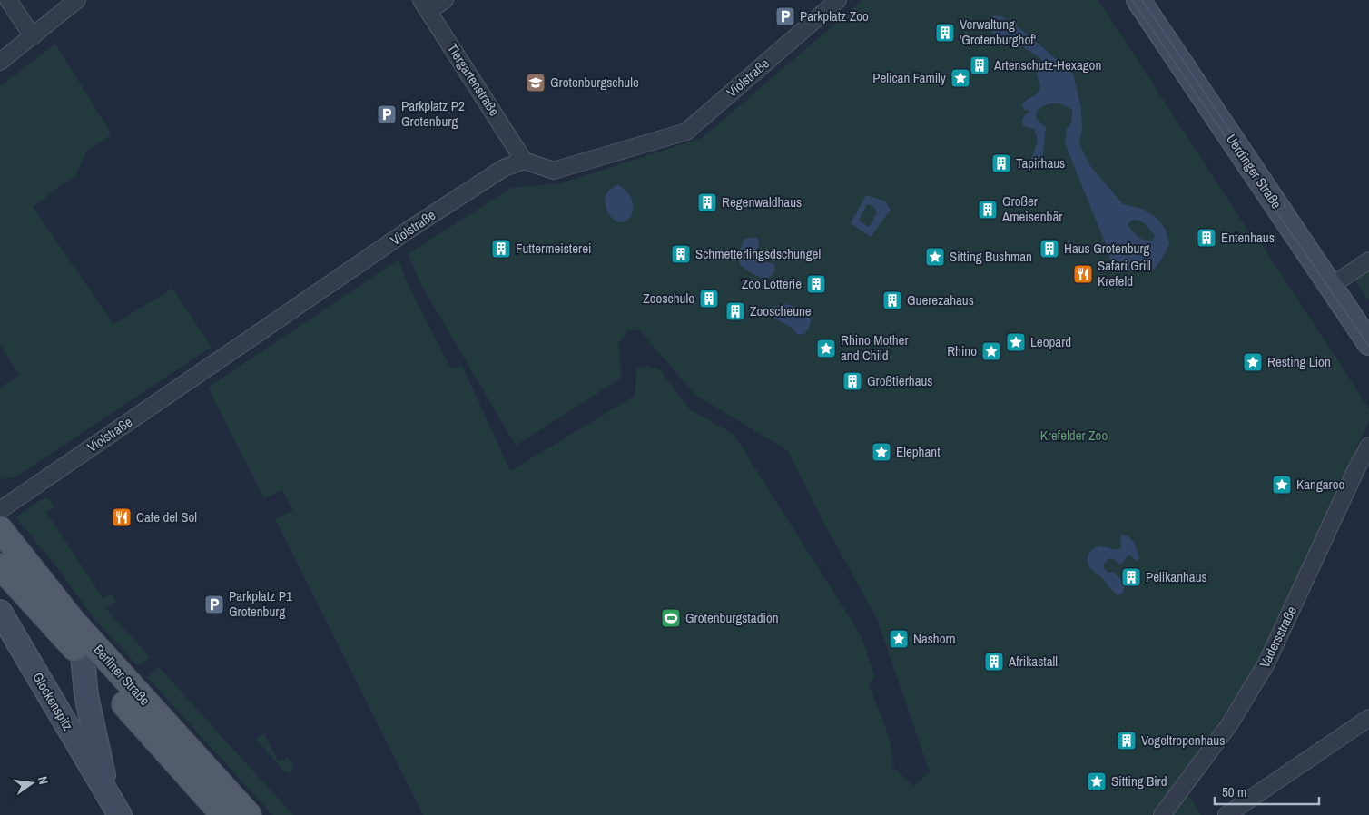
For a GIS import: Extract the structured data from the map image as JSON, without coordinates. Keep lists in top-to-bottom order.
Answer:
{
  "streets": {
    "main road": ["Uerdinger Straße", "Berliner Straße", "Glockenspitz"],
    "street": ["Violstraße", "Tiergartenstraße", "Vadersstraße"]
  },
  "crossings": [
    ["Violstraße", "Tiergartenstraße"],
    ["Berliner Straße", "Glockenspitz"]
  ],
  "parks": ["Krefelder Zoo"],
  "places": {
    "parking": ["Parkplatz Zoo", "Parkplatz P2 Grotenburg", "Parkplatz P1 Grotenburg"],
    "building": [
      "Verwaltung 'Grotenburghof'",
      "Artenschutz-Hexagon",
      "Tapirhaus",
      "Regenwaldhaus",
      "Großer Ameisenbär",
      "Entenhaus",
      "Futtermeisterei",
      "Haus Grotenburg",
      "Schmetterlingsdschungel",
      "Zoo Lotterie",
      "Zooschule",
      "Guerezahaus",
      "Zooscheune",
      "Großtierhaus",
      "Pelikanhaus",
      "Afrikastall",
      "Vogeltropenhaus"
    ],
    "place": [
      "Pelican Family",
      "Sitting Bushman",
      "Leopard",
      "Rhino Mother and Child",
      "Rhino",
      "Resting Lion",
      "Elephant",
      "Kangaroo",
      "Nashorn",
      "Sitting Bird"
    ],
    "school or university": ["Grotenburgschule"],
    "restaurant": ["Safari Grill Krefeld", "Cafe del Sol"],
    "sports": ["Grotenburgstadion"]
  },
  "scale_bar": "50 m",
  "north": "right"
}
